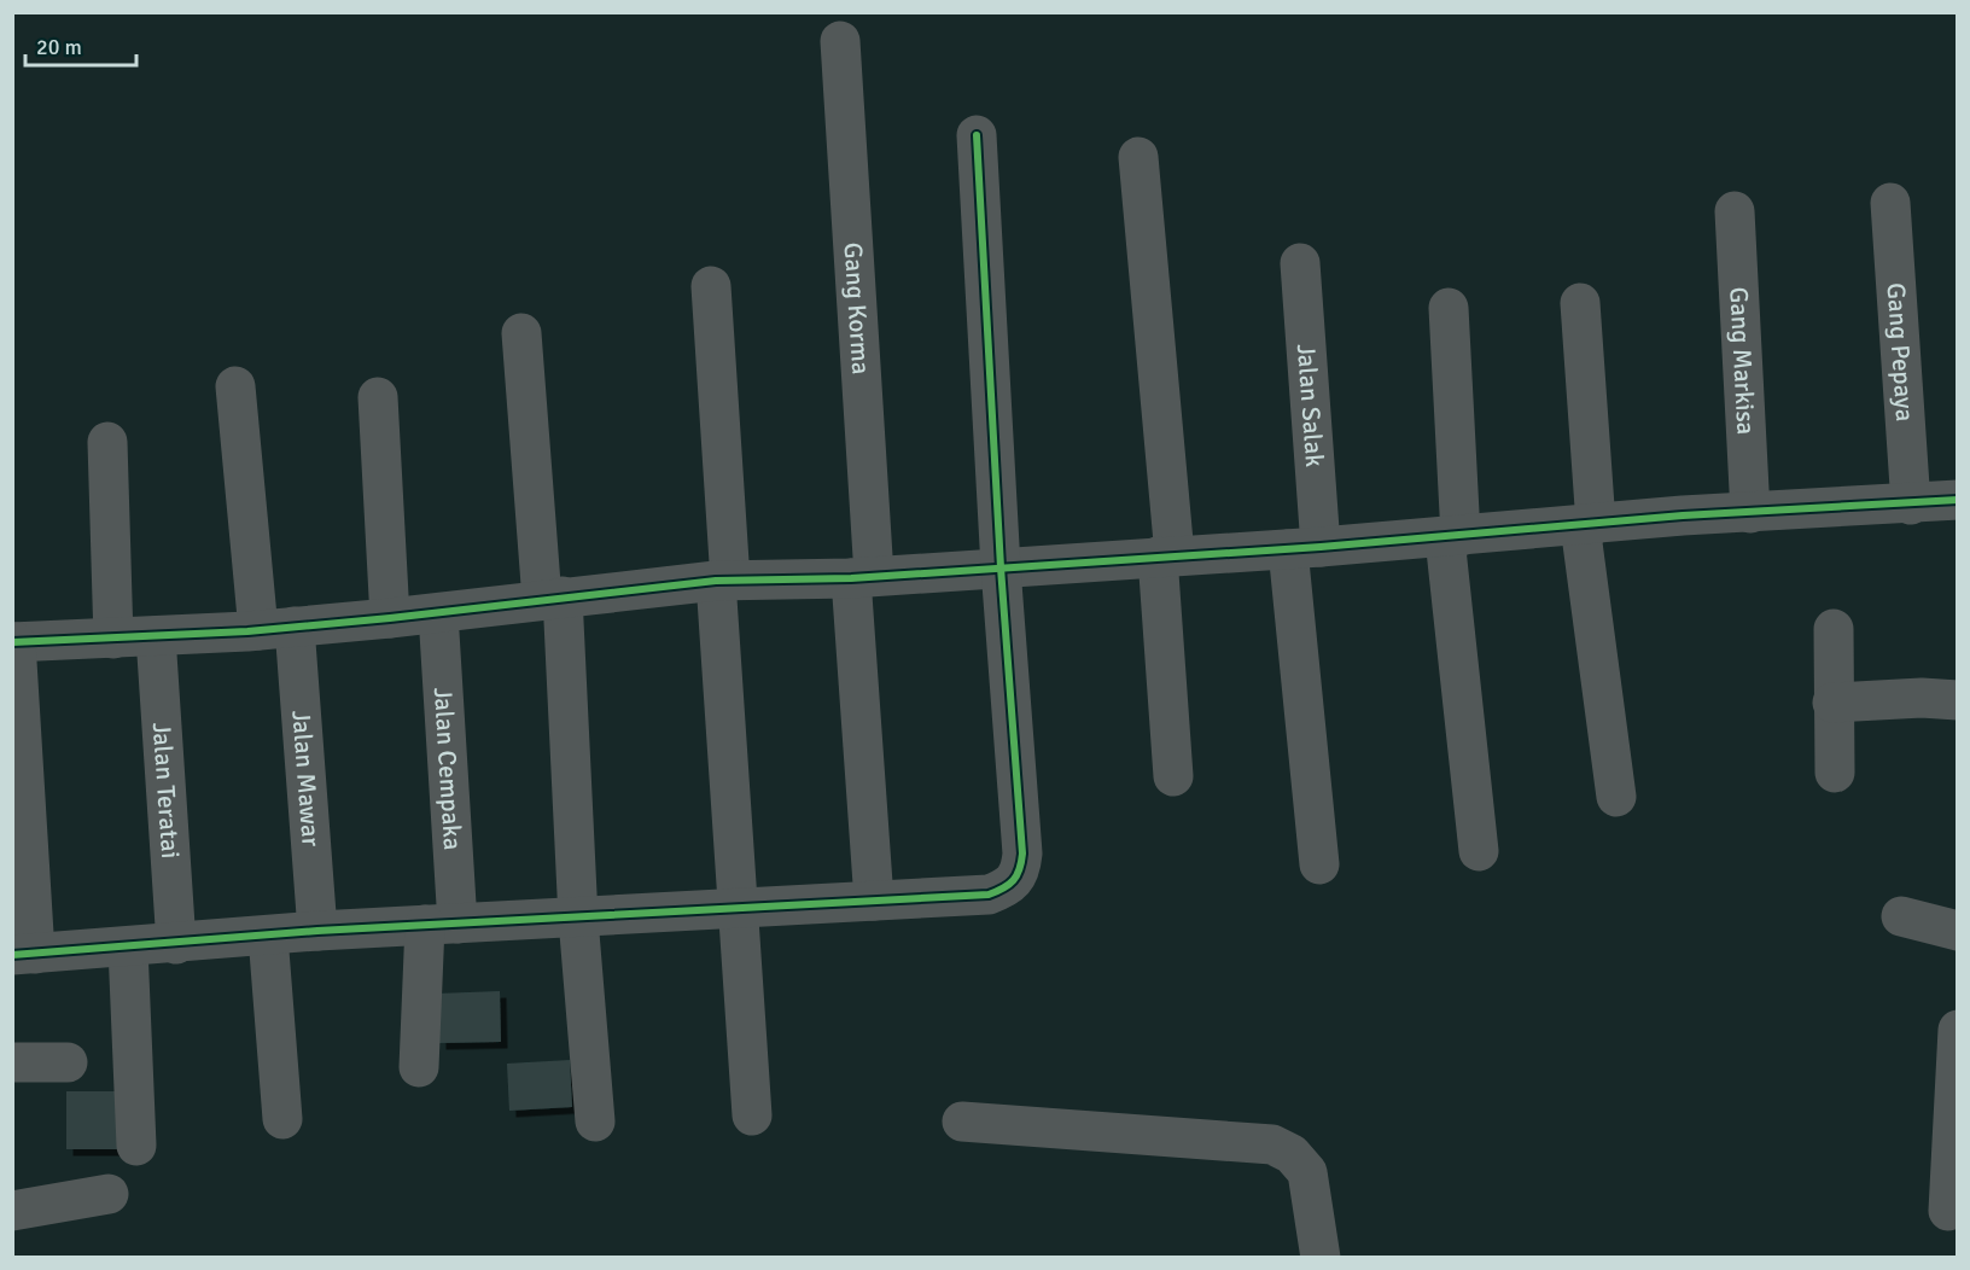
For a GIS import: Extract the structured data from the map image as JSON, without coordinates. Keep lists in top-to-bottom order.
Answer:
{
  "streets": {
    "street": [
      "Gang Korma",
      "Gang Pepaya",
      "Gang Markisa",
      "Jalan Salak",
      "Jalan Cempaka",
      "Jalan Mawar",
      "Jalan Teratai"
    ]
  },
  "scale_bar": "20 m"
}
